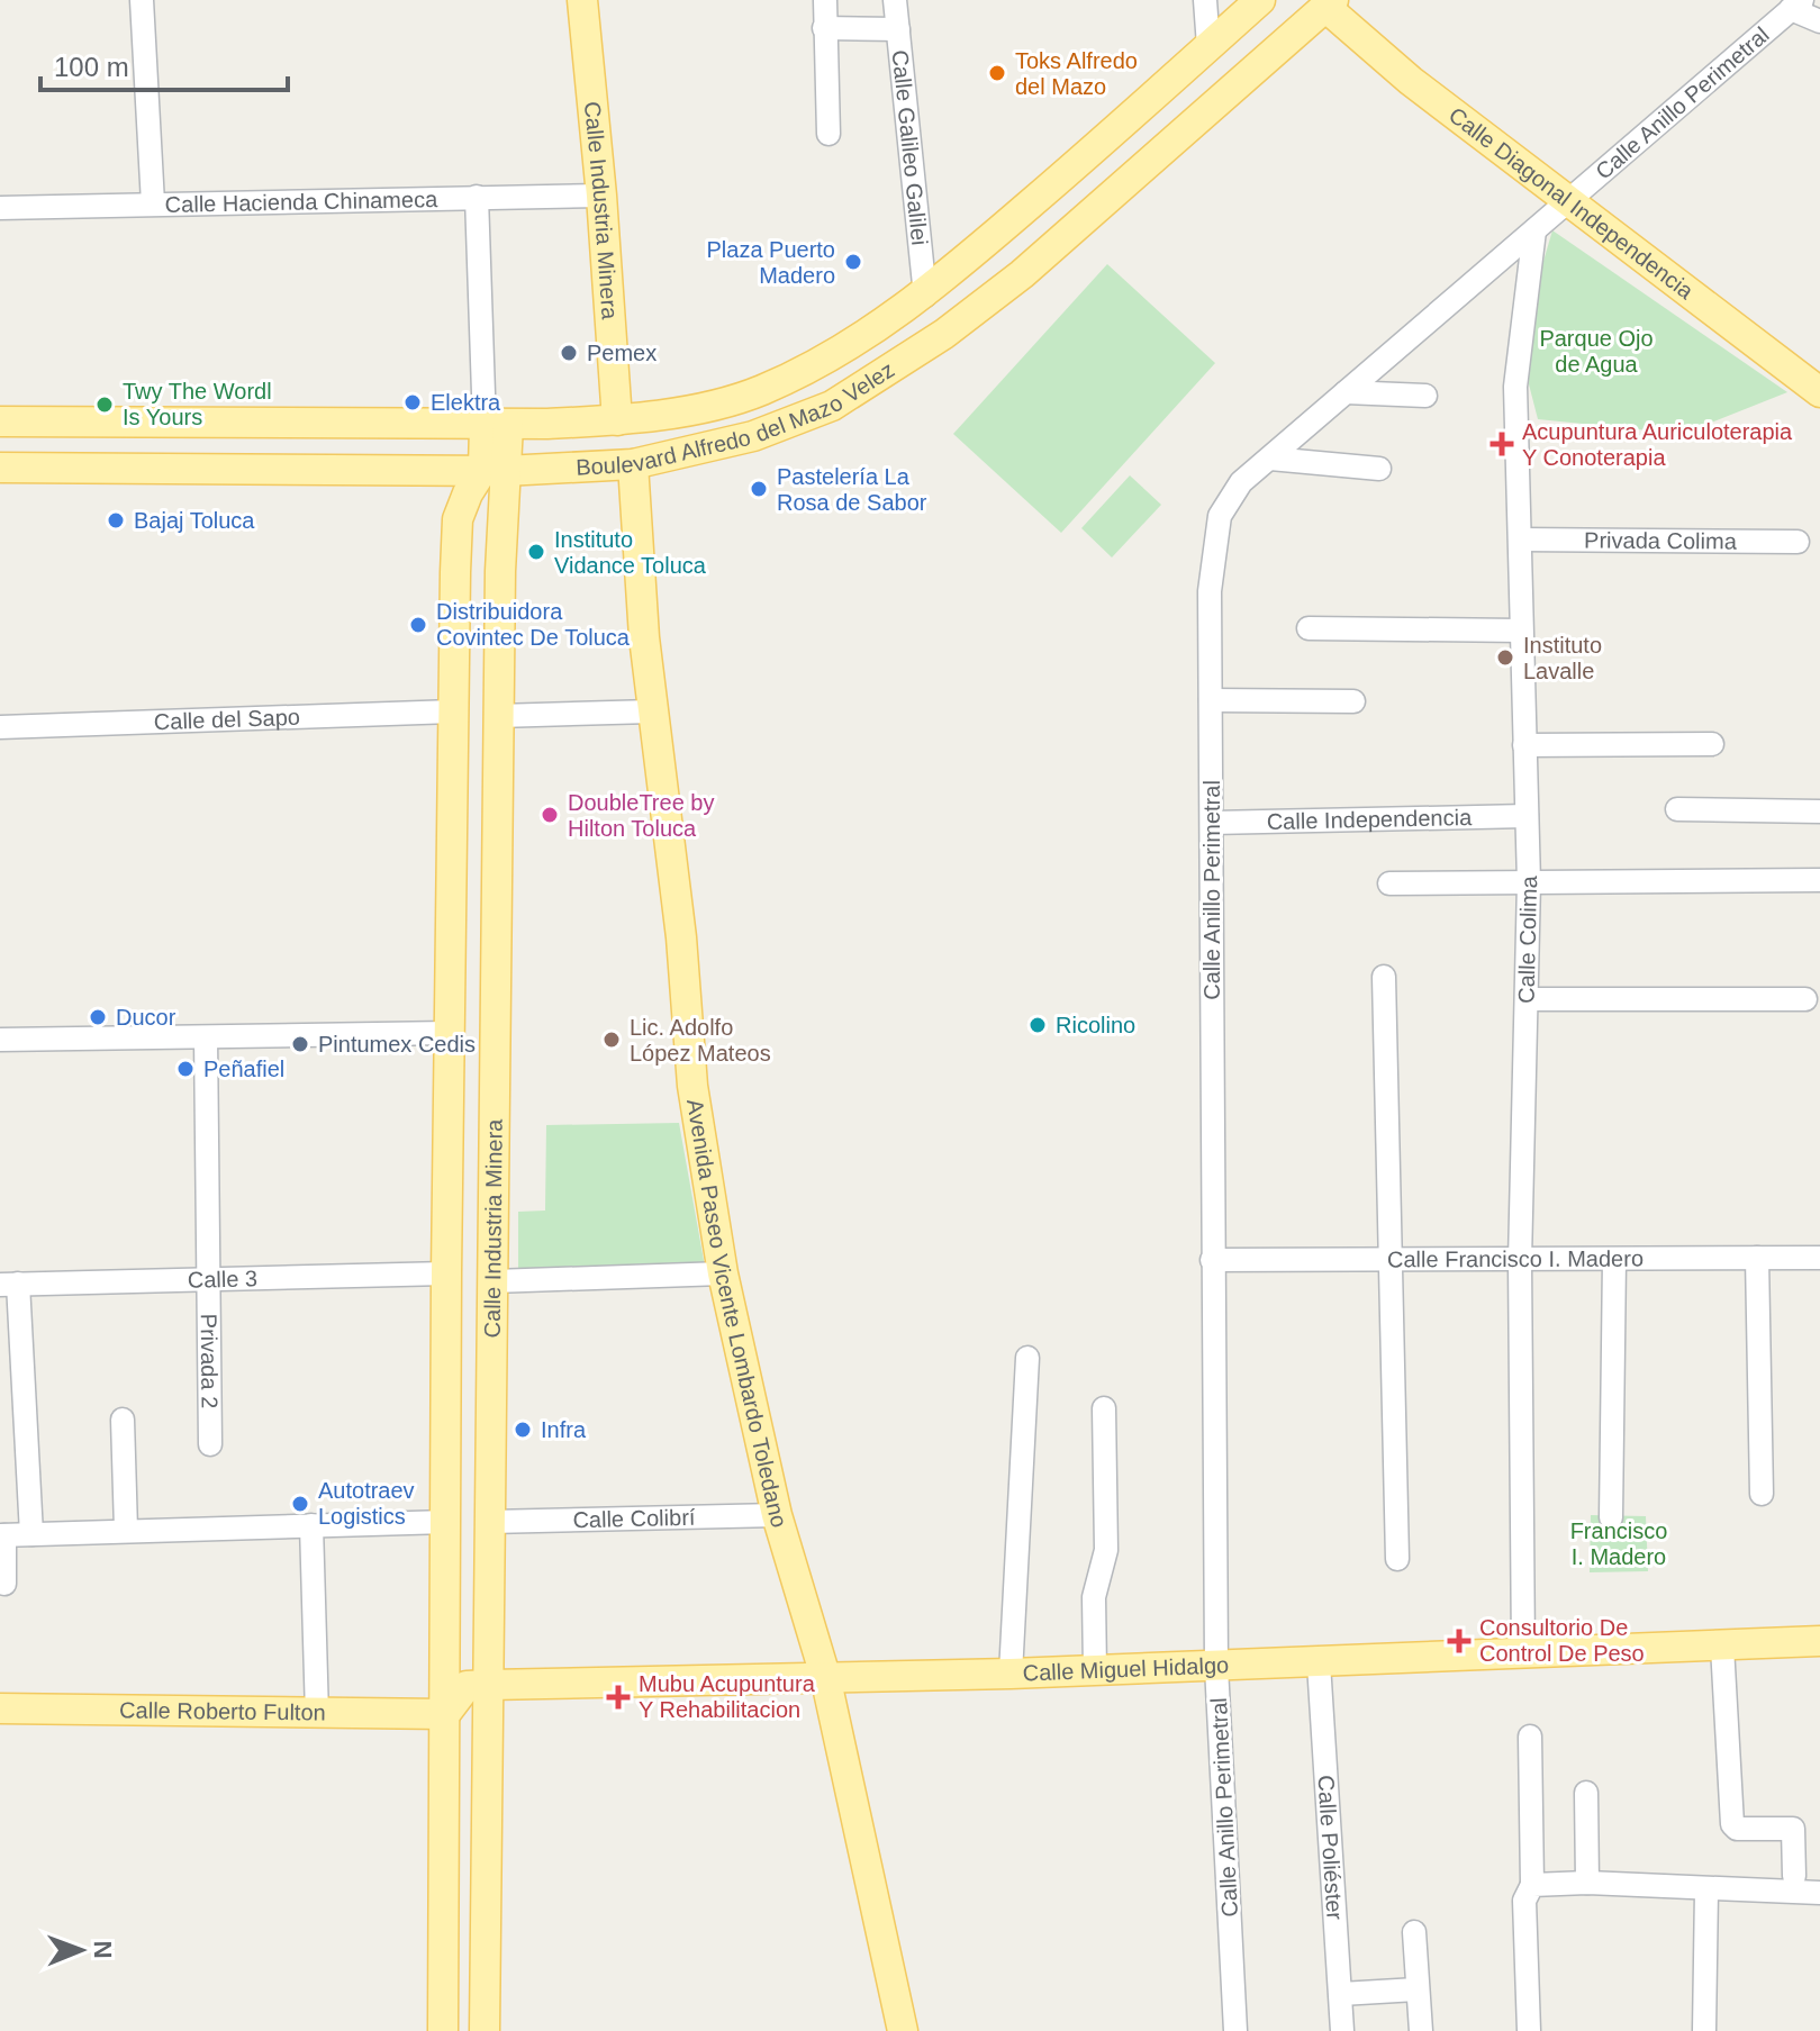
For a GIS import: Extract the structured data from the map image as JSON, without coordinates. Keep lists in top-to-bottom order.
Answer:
{
  "streets": {
    "main road": [
      "Calle Diagonal Independencia",
      "Calle Industria Minera",
      "Boulevard Alfredo del Mazo Velez",
      "Avenida Paseo Vicente Lombardo Toledano",
      "Calle Miguel Hidalgo",
      "Calle Roberto Fulton"
    ],
    "street": [
      "Calle Anillo Perimetral",
      "Calle Galileo Galilei",
      "Calle Hacienda Chinameca",
      "Privada Colima",
      "Calle del Sapo",
      "Calle Independencia",
      "Calle Colima",
      "Calle Francisco I. Madero",
      "Calle 3",
      "Privada 2",
      "Calle Colibrí",
      "Calle Poliéster"
    ]
  },
  "crossings": [
    ["Calle Anillo Perimetral", "Calle Diagonal Independencia"],
    ["Calle Anillo Perimetral", "Calle Independencia"],
    ["Calle Anillo Perimetral", "Calle Colima"],
    ["Calle Anillo Perimetral", "Calle Francisco I. Madero"],
    ["Calle Anillo Perimetral", "Calle Miguel Hidalgo"],
    ["Calle Galileo Galilei", "Boulevard Alfredo del Mazo Velez"],
    ["Calle Hacienda Chinameca", "Calle Industria Minera"],
    ["Calle Diagonal Independencia", "Boulevard Alfredo del Mazo Velez"],
    ["Calle Industria Minera", "Boulevard Alfredo del Mazo Velez"],
    ["Calle Industria Minera", "Calle del Sapo"],
    ["Calle Industria Minera", "Calle 3"],
    ["Calle Industria Minera", "Calle Colibrí"],
    ["Calle Industria Minera", "Calle Miguel Hidalgo"],
    ["Calle Industria Minera", "Calle Roberto Fulton"],
    ["Boulevard Alfredo del Mazo Velez", "Avenida Paseo Vicente Lombardo Toledano"],
    ["Privada Colima", "Calle Colima"],
    ["Calle Independencia", "Calle Colima"],
    ["Calle Colima", "Calle Francisco I. Madero"],
    ["Calle Colima", "Calle Miguel Hidalgo"],
    ["Calle 3", "Privada 2"],
    ["Avenida Paseo Vicente Lombardo Toledano", "Calle Colibrí"],
    ["Avenida Paseo Vicente Lombardo Toledano", "Calle Miguel Hidalgo"],
    ["Calle Miguel Hidalgo", "Calle Roberto Fulton"],
    ["Calle Miguel Hidalgo", "Calle Poliéster"]
  ],
  "parks": ["Parque Ojo de Agua", "Francisco I. Madero"],
  "places": {
    "other": [
      "Toks Alfredo del Mazo",
      "Plaza Puerto Madero",
      "Pemex",
      "Elektra",
      "Twy The Wordl Is Yours",
      "Pastelería La Rosa de Sabor",
      "Bajaj Toluca",
      "Instituto Vidance Toluca",
      "Distribuidora Covintec De Toluca",
      "Instituto Lavalle",
      "DoubleTree by Hilton Toluca",
      "Ducor",
      "Ricolino",
      "Lic. Adolfo López Mateos",
      "Pintumex Cedis",
      "Peñafiel",
      "Infra",
      "Autotraev Logistics"
    ],
    "health": ["Acupuntura Auriculoterapia Y Conoterapia", "Consultorio De Control De Peso", "Mubu Acupuntura Y Rehabilitacion"]
  },
  "scale_bar": "100 m",
  "north": "right"
}
